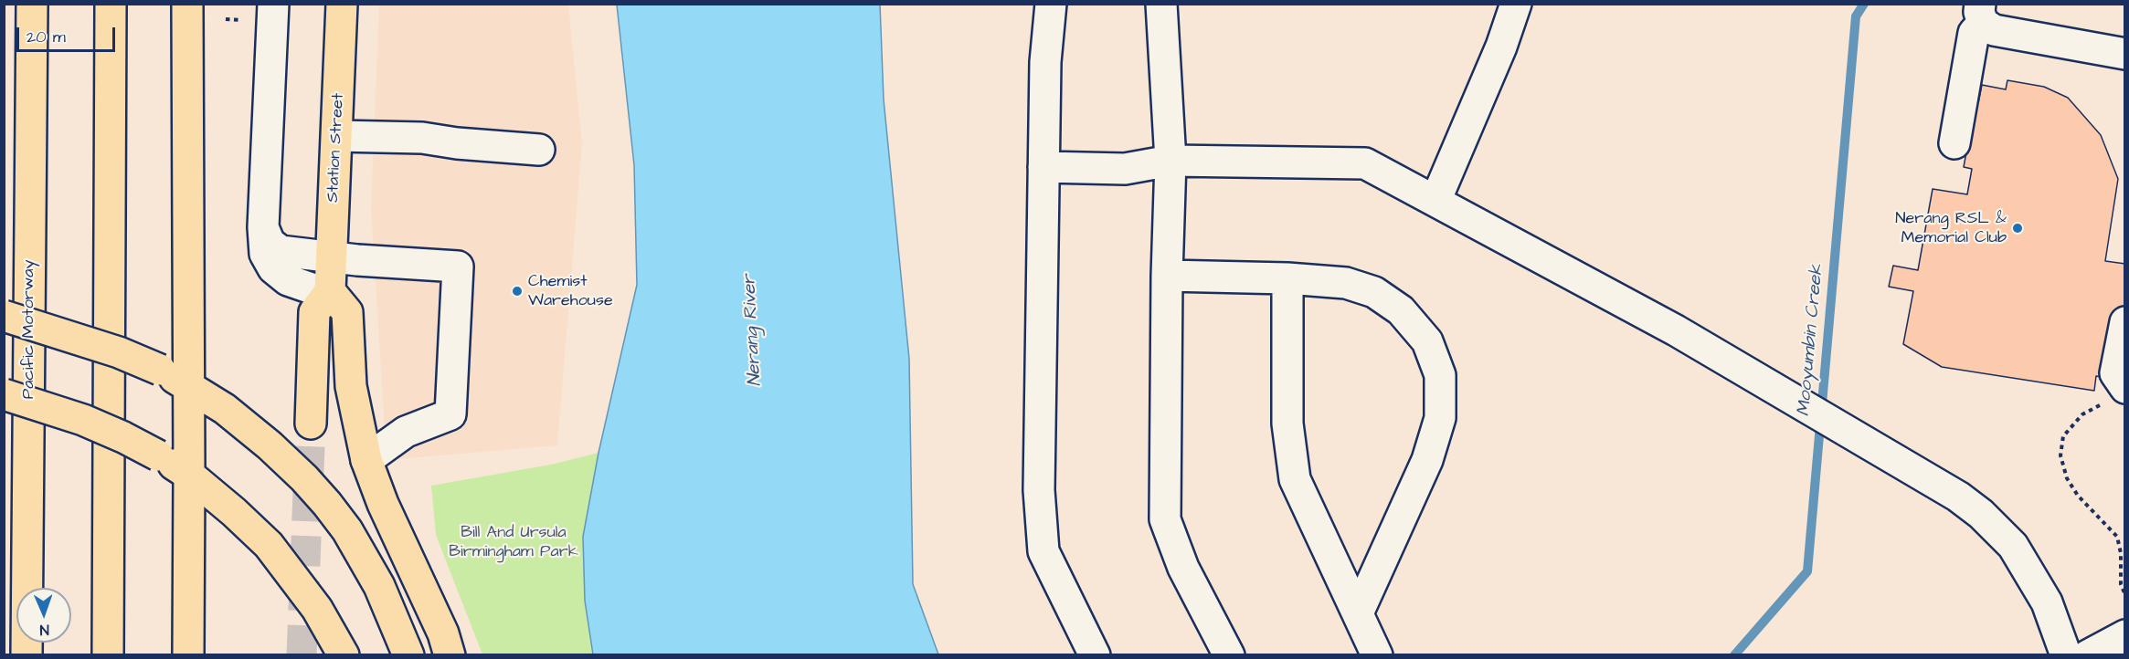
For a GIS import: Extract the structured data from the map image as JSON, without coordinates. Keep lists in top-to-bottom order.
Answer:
{
  "streets": {
    "main road": ["Station Street", "Pacific Motorway"]
  },
  "water": ["Nerang River", "Mooyumbin Creek"],
  "parks": ["Bill And Ursula Birmingham Park"],
  "places": ["Nerang RSL & Memorial Club", "Chemist Warehouse"],
  "scale_bar": "20 m",
  "north": "bottom"
}
